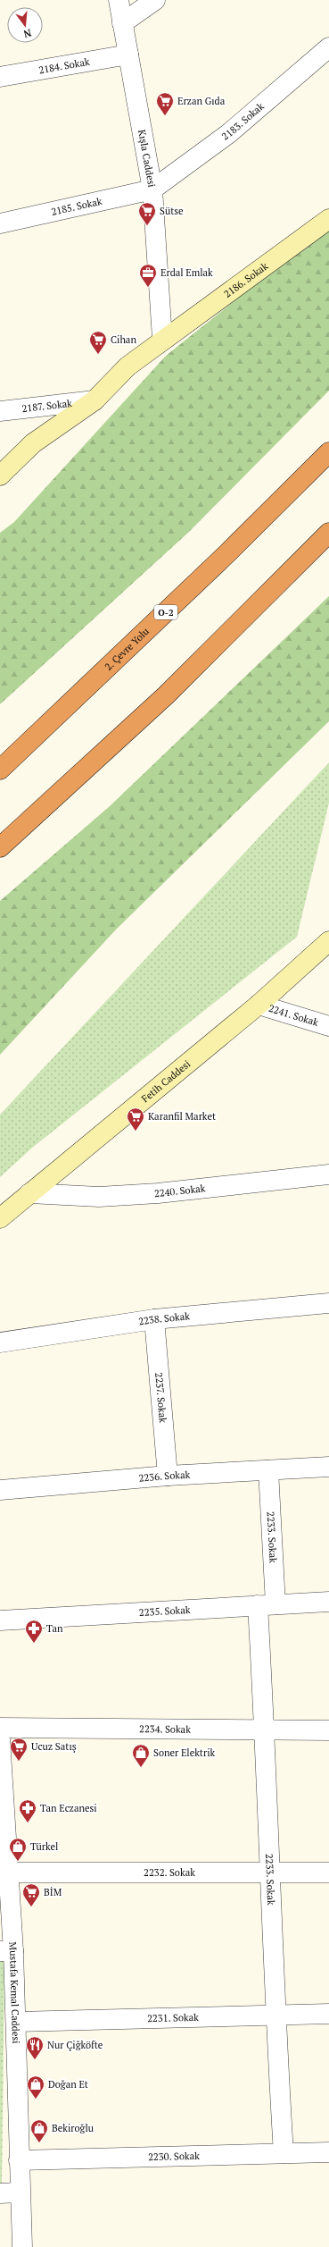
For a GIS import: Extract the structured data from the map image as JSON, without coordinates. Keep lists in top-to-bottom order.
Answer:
{
  "streets": {
    "highway": ["O-2", "2. Çevre Yolu"],
    "main road": ["2186. Sokak", "Fetih Caddesi"],
    "street": [
      "2184. Sokak",
      "2183. Sokak",
      "Kışla Caddesi",
      "2185. Sokak",
      "2187. Sokak",
      "2241. Sokak",
      "2240. Sokak",
      "2238. Sokak",
      "2237. Sokak",
      "2236. Sokak",
      "2233. Sokak",
      "2235. Sokak",
      "2234. Sokak",
      "2232. Sokak",
      "Mustafa Kemal Caddesi",
      "2231. Sokak",
      "2230. Sokak"
    ]
  },
  "crossings": [
    ["2184. Sokak", "Kışla Caddesi"],
    ["2183. Sokak", "Kışla Caddesi"],
    ["2183. Sokak", "2185. Sokak"],
    ["Kışla Caddesi", "2185. Sokak"],
    ["Kışla Caddesi", "2186. Sokak"],
    ["2186. Sokak", "2187. Sokak"],
    ["2241. Sokak", "Fetih Caddesi"],
    ["Fetih Caddesi", "2240. Sokak"],
    ["2238. Sokak", "2237. Sokak"],
    ["2237. Sokak", "2236. Sokak"],
    ["2236. Sokak", "2233. Sokak"],
    ["2233. Sokak", "2235. Sokak"],
    ["2233. Sokak", "2234. Sokak"],
    ["2233. Sokak", "2232. Sokak"],
    ["2233. Sokak", "2231. Sokak"],
    ["2233. Sokak", "2230. Sokak"],
    ["2232. Sokak", "Mustafa Kemal Caddesi"],
    ["Mustafa Kemal Caddesi", "2231. Sokak"],
    ["Mustafa Kemal Caddesi", "2230. Sokak"]
  ],
  "places": {
    "supermarket": [
      "Erzan Gıda",
      "Sütse",
      "Cihan",
      "Karanfil Market",
      "Ucuz Satış",
      "BİM"
    ],
    "office": ["Erdal Emlak"],
    "pharmacy": ["Tan", "Tan Eczanesi"],
    "shop": [
      "Soner Elektrik",
      "Türkel",
      "Doğan Et",
      "Bekiroğlu"
    ],
    "restaurant": ["Nur Çiğköfte"]
  },
  "north": "bottom"
}
